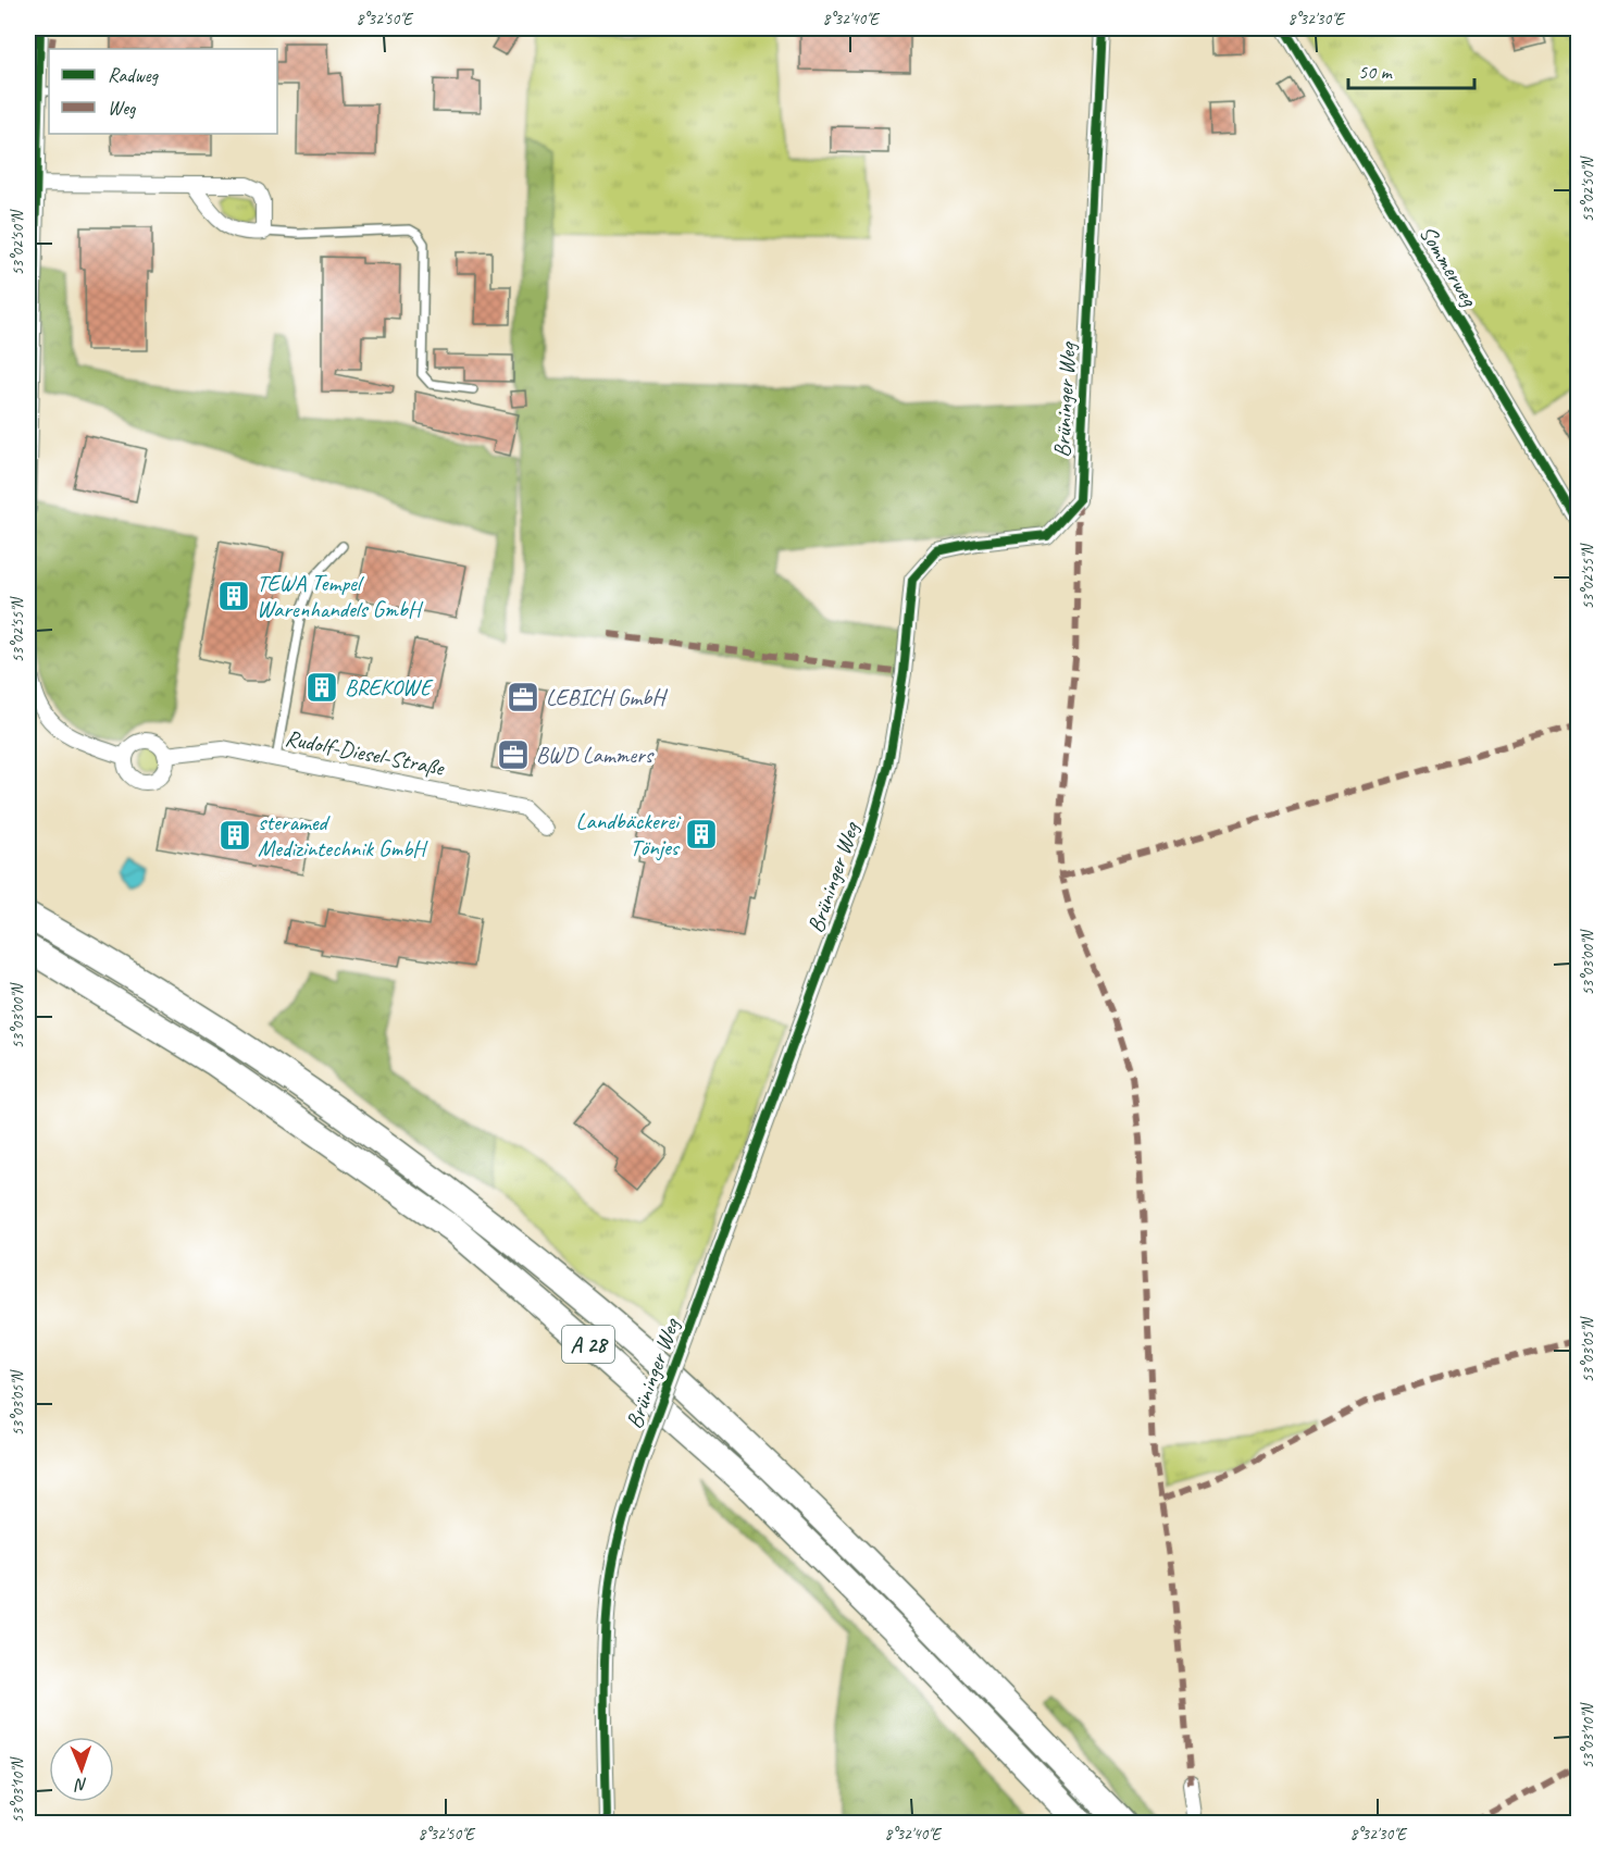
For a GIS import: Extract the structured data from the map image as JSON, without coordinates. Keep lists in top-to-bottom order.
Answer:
{
  "streets": {
    "highway": ["A 28"],
    "street": ["Sommerweg", "Brüninger Weg", "Rudolf-Diesel-Straße"]
  },
  "places": {
    "building": [
      "TEWA Tempel Warenhandels GmbH",
      "BREKOWE",
      "Landbäckerei Tönjes",
      "steramed Medizintechnik GmbH"
    ],
    "office": ["LEBICH GmbH", "BWD Lammers"]
  },
  "legend": ["Radweg", "Weg"],
  "scale_bar": "50 m",
  "north": "bottom",
  "coordinates": [
    "8°32'50\"E",
    "8°32'40\"E",
    "8°32'30\"E",
    "53°02'50\"N",
    "53°02'55\"N",
    "53°03'00\"N",
    "53°03'05\"N",
    "53°03'10\"N"
  ]
}
